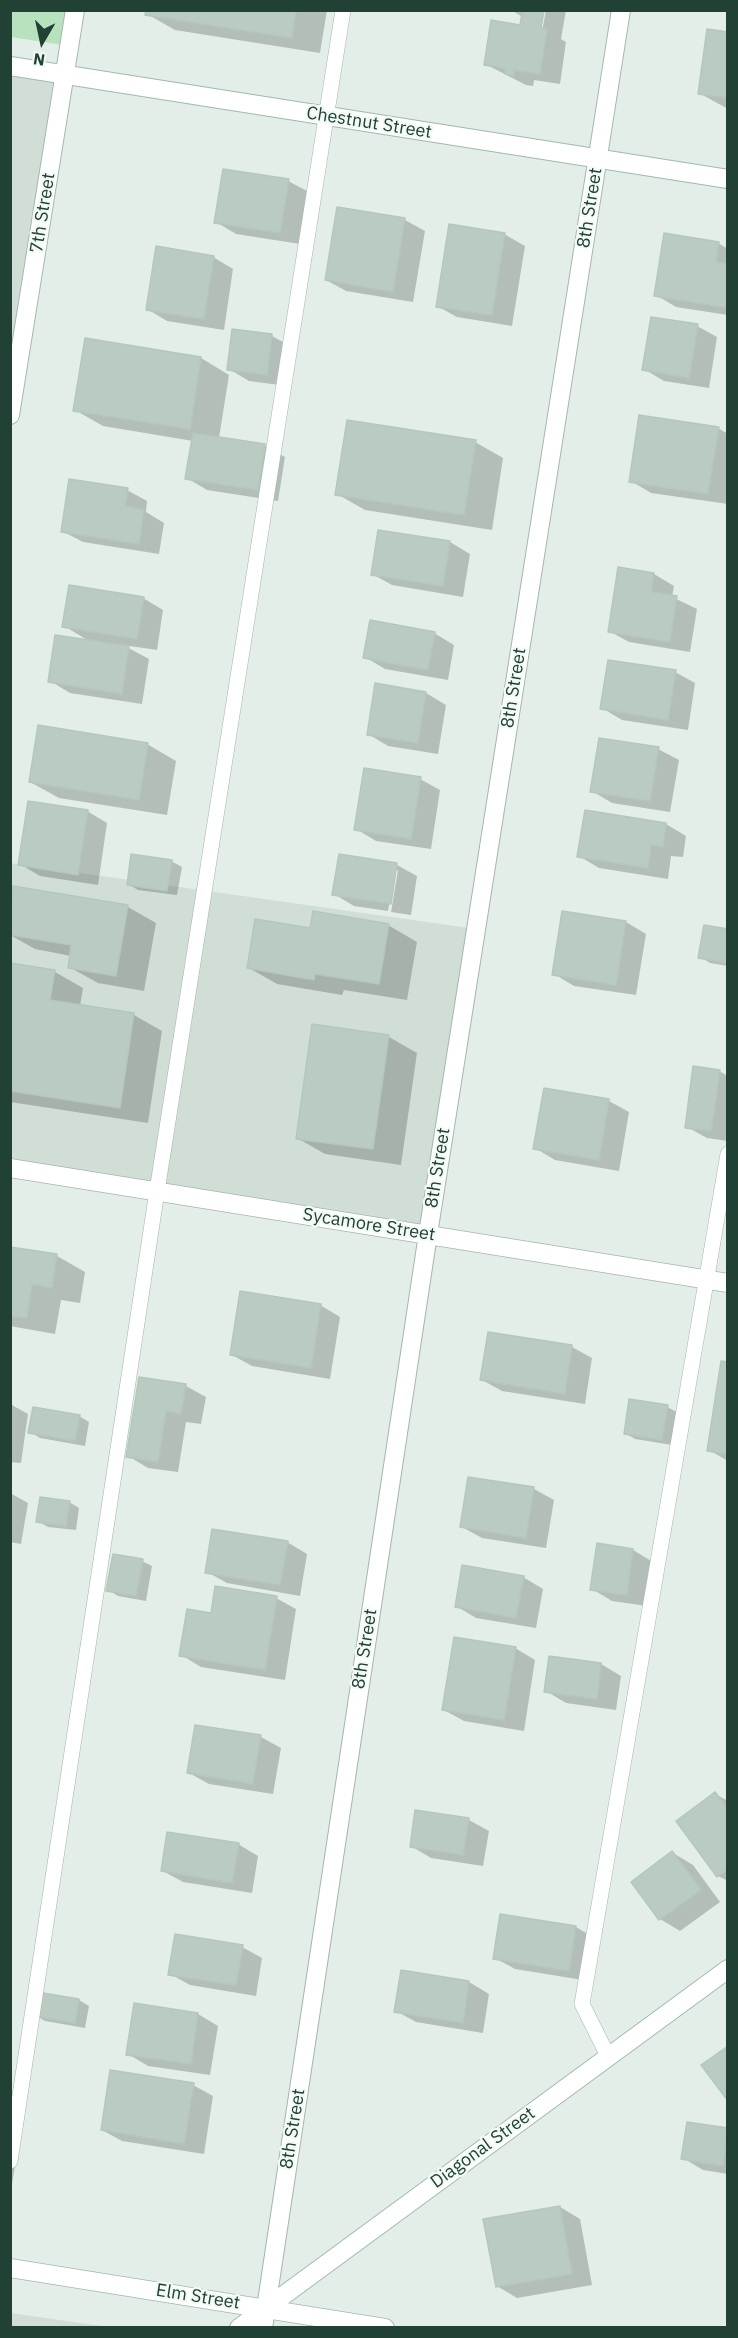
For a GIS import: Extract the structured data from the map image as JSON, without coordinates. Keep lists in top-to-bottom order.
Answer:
{
  "streets": {
    "street": [
      "Chestnut Street",
      "8th Street",
      "7th Street",
      "Sycamore Street",
      "Diagonal Street",
      "Elm Street"
    ]
  },
  "crossings": [
    ["Chestnut Street", "8th Street"],
    ["Chestnut Street", "7th Street"],
    ["8th Street", "Sycamore Street"],
    ["8th Street", "Diagonal Street"],
    ["8th Street", "Elm Street"],
    ["Diagonal Street", "Elm Street"]
  ],
  "north": "bottom"
}
